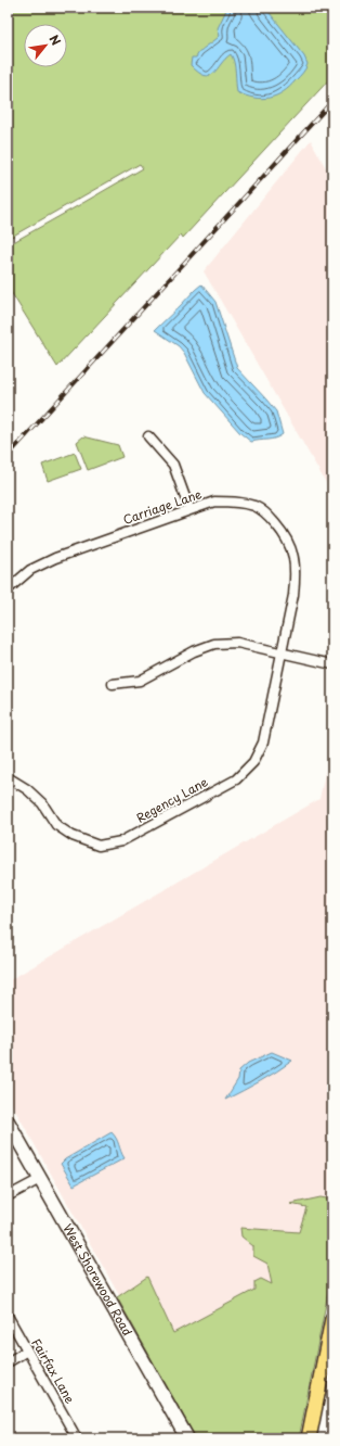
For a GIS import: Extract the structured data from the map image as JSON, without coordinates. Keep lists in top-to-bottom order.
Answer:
{
  "streets": {
    "main road": ["West Shorewood Road"],
    "street": ["Carriage Lane", "Regency Lane", "Fairfax Lane"]
  },
  "crossings": [
    ["Carriage Lane", "Regency Lane"]
  ],
  "north": "top right"
}
